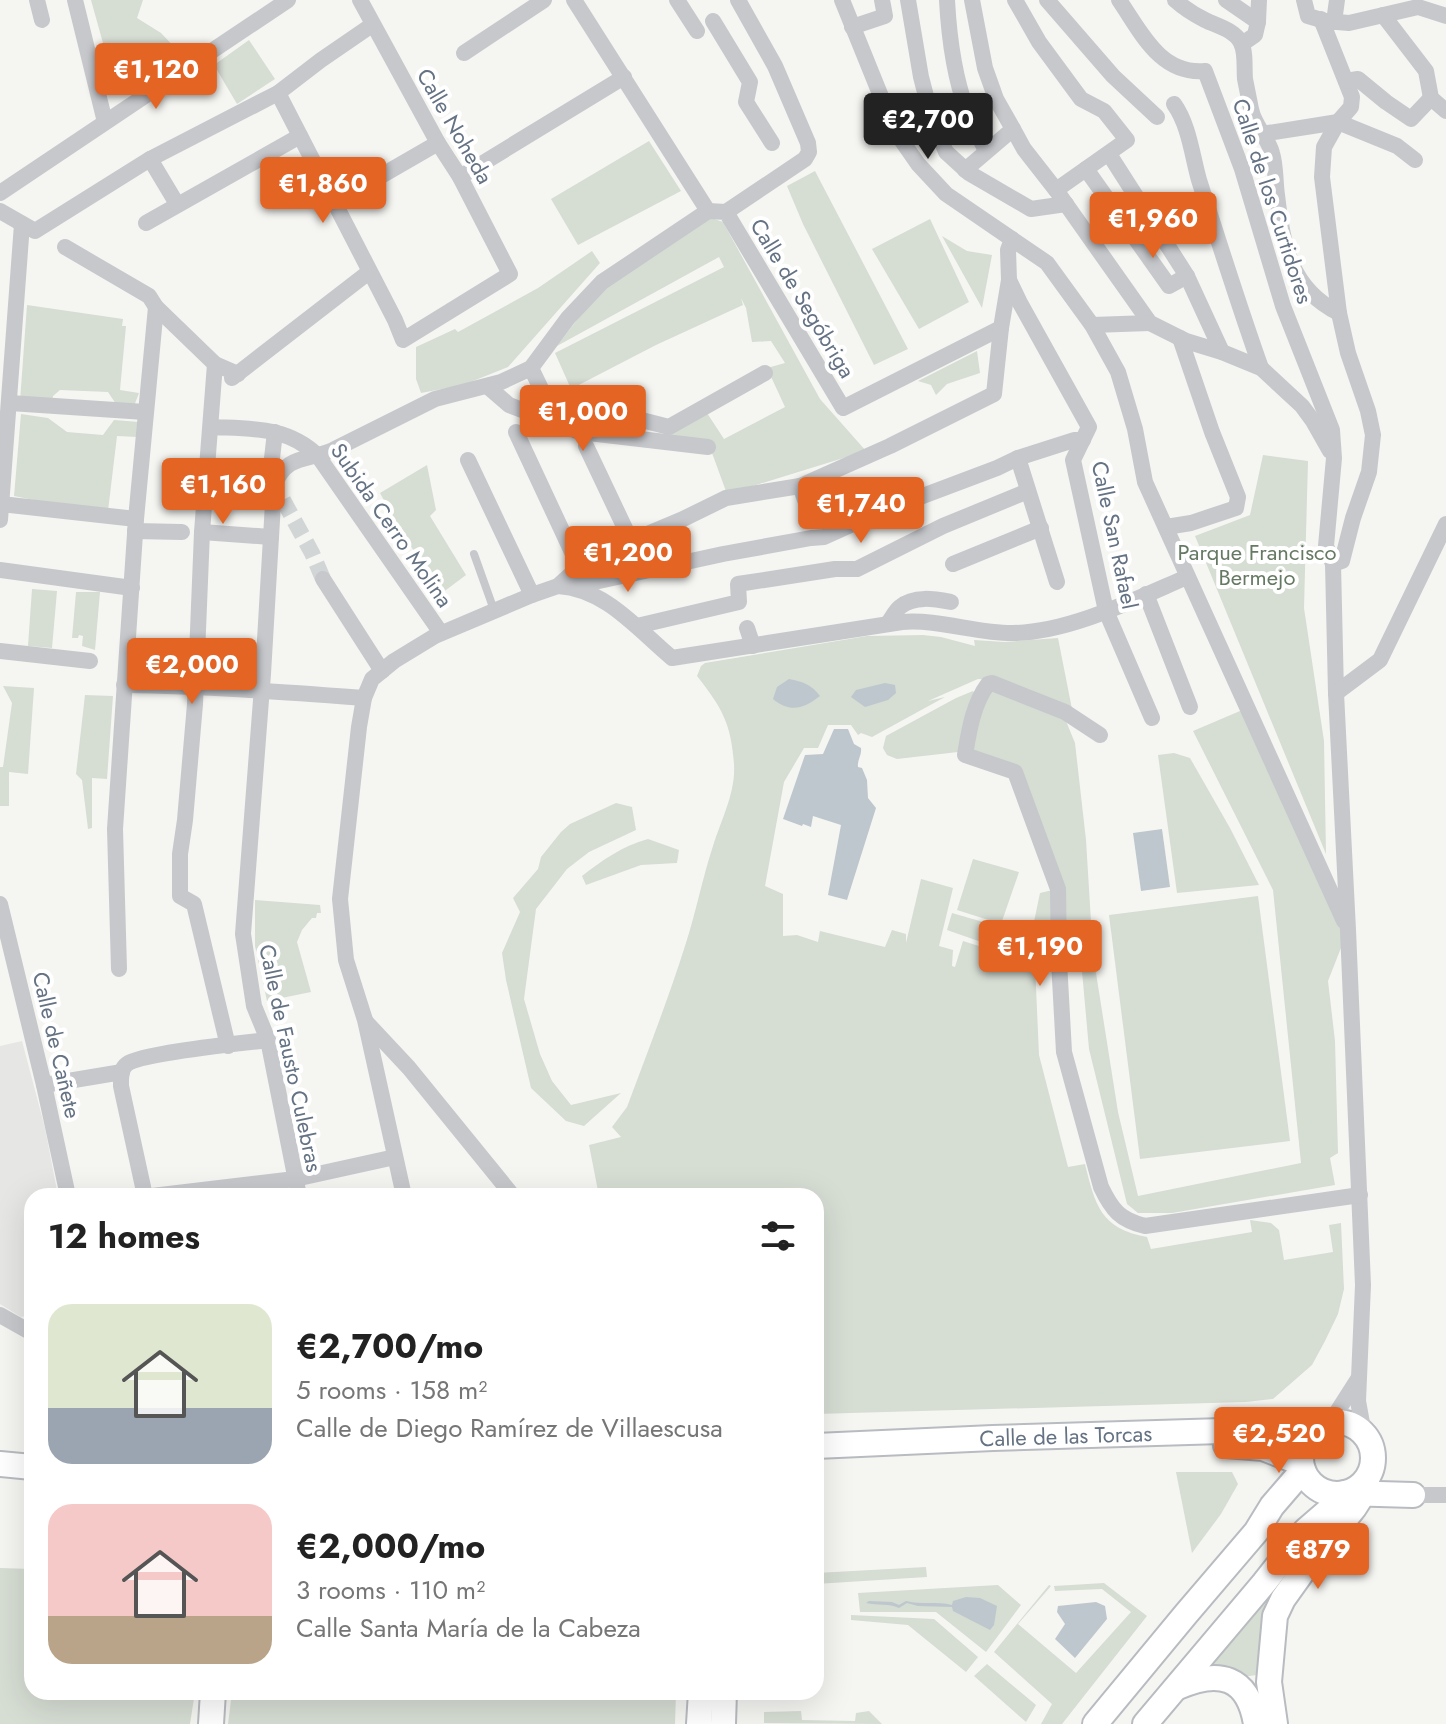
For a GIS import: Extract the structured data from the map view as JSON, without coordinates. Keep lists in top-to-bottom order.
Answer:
{
  "streets": {
    "street": [
      "Calle Noheda",
      "Calle de los Curtidores",
      "Calle de Segóbriga",
      "Subida Cerro Molina",
      "Calle San Rafael",
      "Calle de Cañete",
      "Calle de Fausto Culebras",
      "Calle de las Torcas"
    ]
  },
  "parks": ["Parque Francisco Bermejo"],
  "page": {
    "price": [
      "€1,120",
      "€2,700",
      "€1,860",
      "€1,960",
      "€1,000",
      "€1,160",
      "€1,740",
      "€1,200",
      "€2,000",
      "€1,190",
      "€2,520",
      "€879"
    ],
    "heading": "12 homes",
    "list": [
      {
        "name": "€2,700/mo",
        "note": "5 rooms · 158 m² · Calle de Diego Ramírez de Villaescusa"
      },
      {
        "name": "€2,000/mo",
        "note": "3 rooms · 110 m² · Calle Santa María de la Cabeza"
      }
    ]
  }
}
